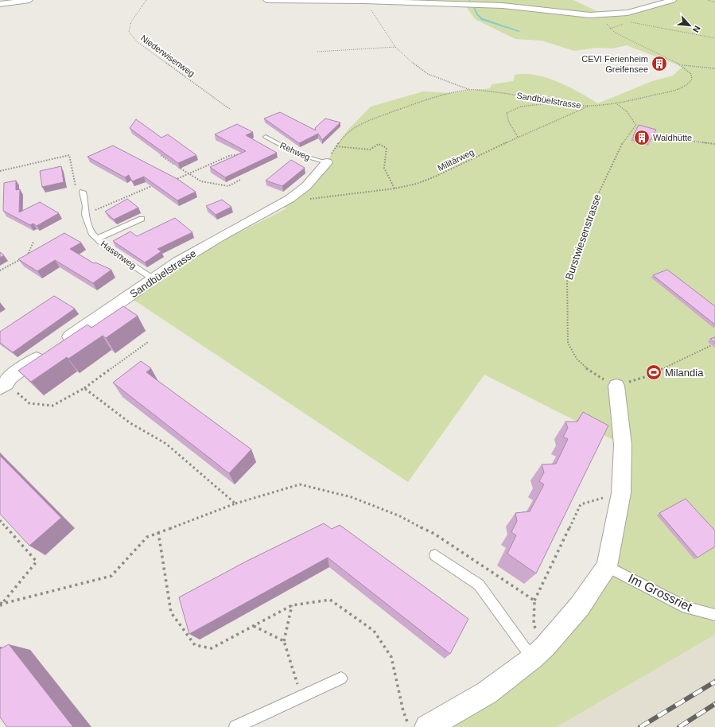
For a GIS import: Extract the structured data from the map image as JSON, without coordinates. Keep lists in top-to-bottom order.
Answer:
{
  "streets": {
    "street": ["Sandbüelstrasse"],
    "lane": ["Rehweg", "Hasenweg", "Im Grossriet"],
    "path": ["Niederwisenweg", "Militärweg", "Burstwiesenstrasse"]
  },
  "crossings": [
    ["Sandbüelstrasse", "Rehweg"],
    ["Sandbüelstrasse", "Militärweg"],
    ["Sandbüelstrasse", "Hasenweg"]
  ],
  "places": {
    "building": ["CEVI Ferienheim Greifensee", "Waldhütte"],
    "sports": ["Milandia"]
  },
  "north": "bottom right"
}
